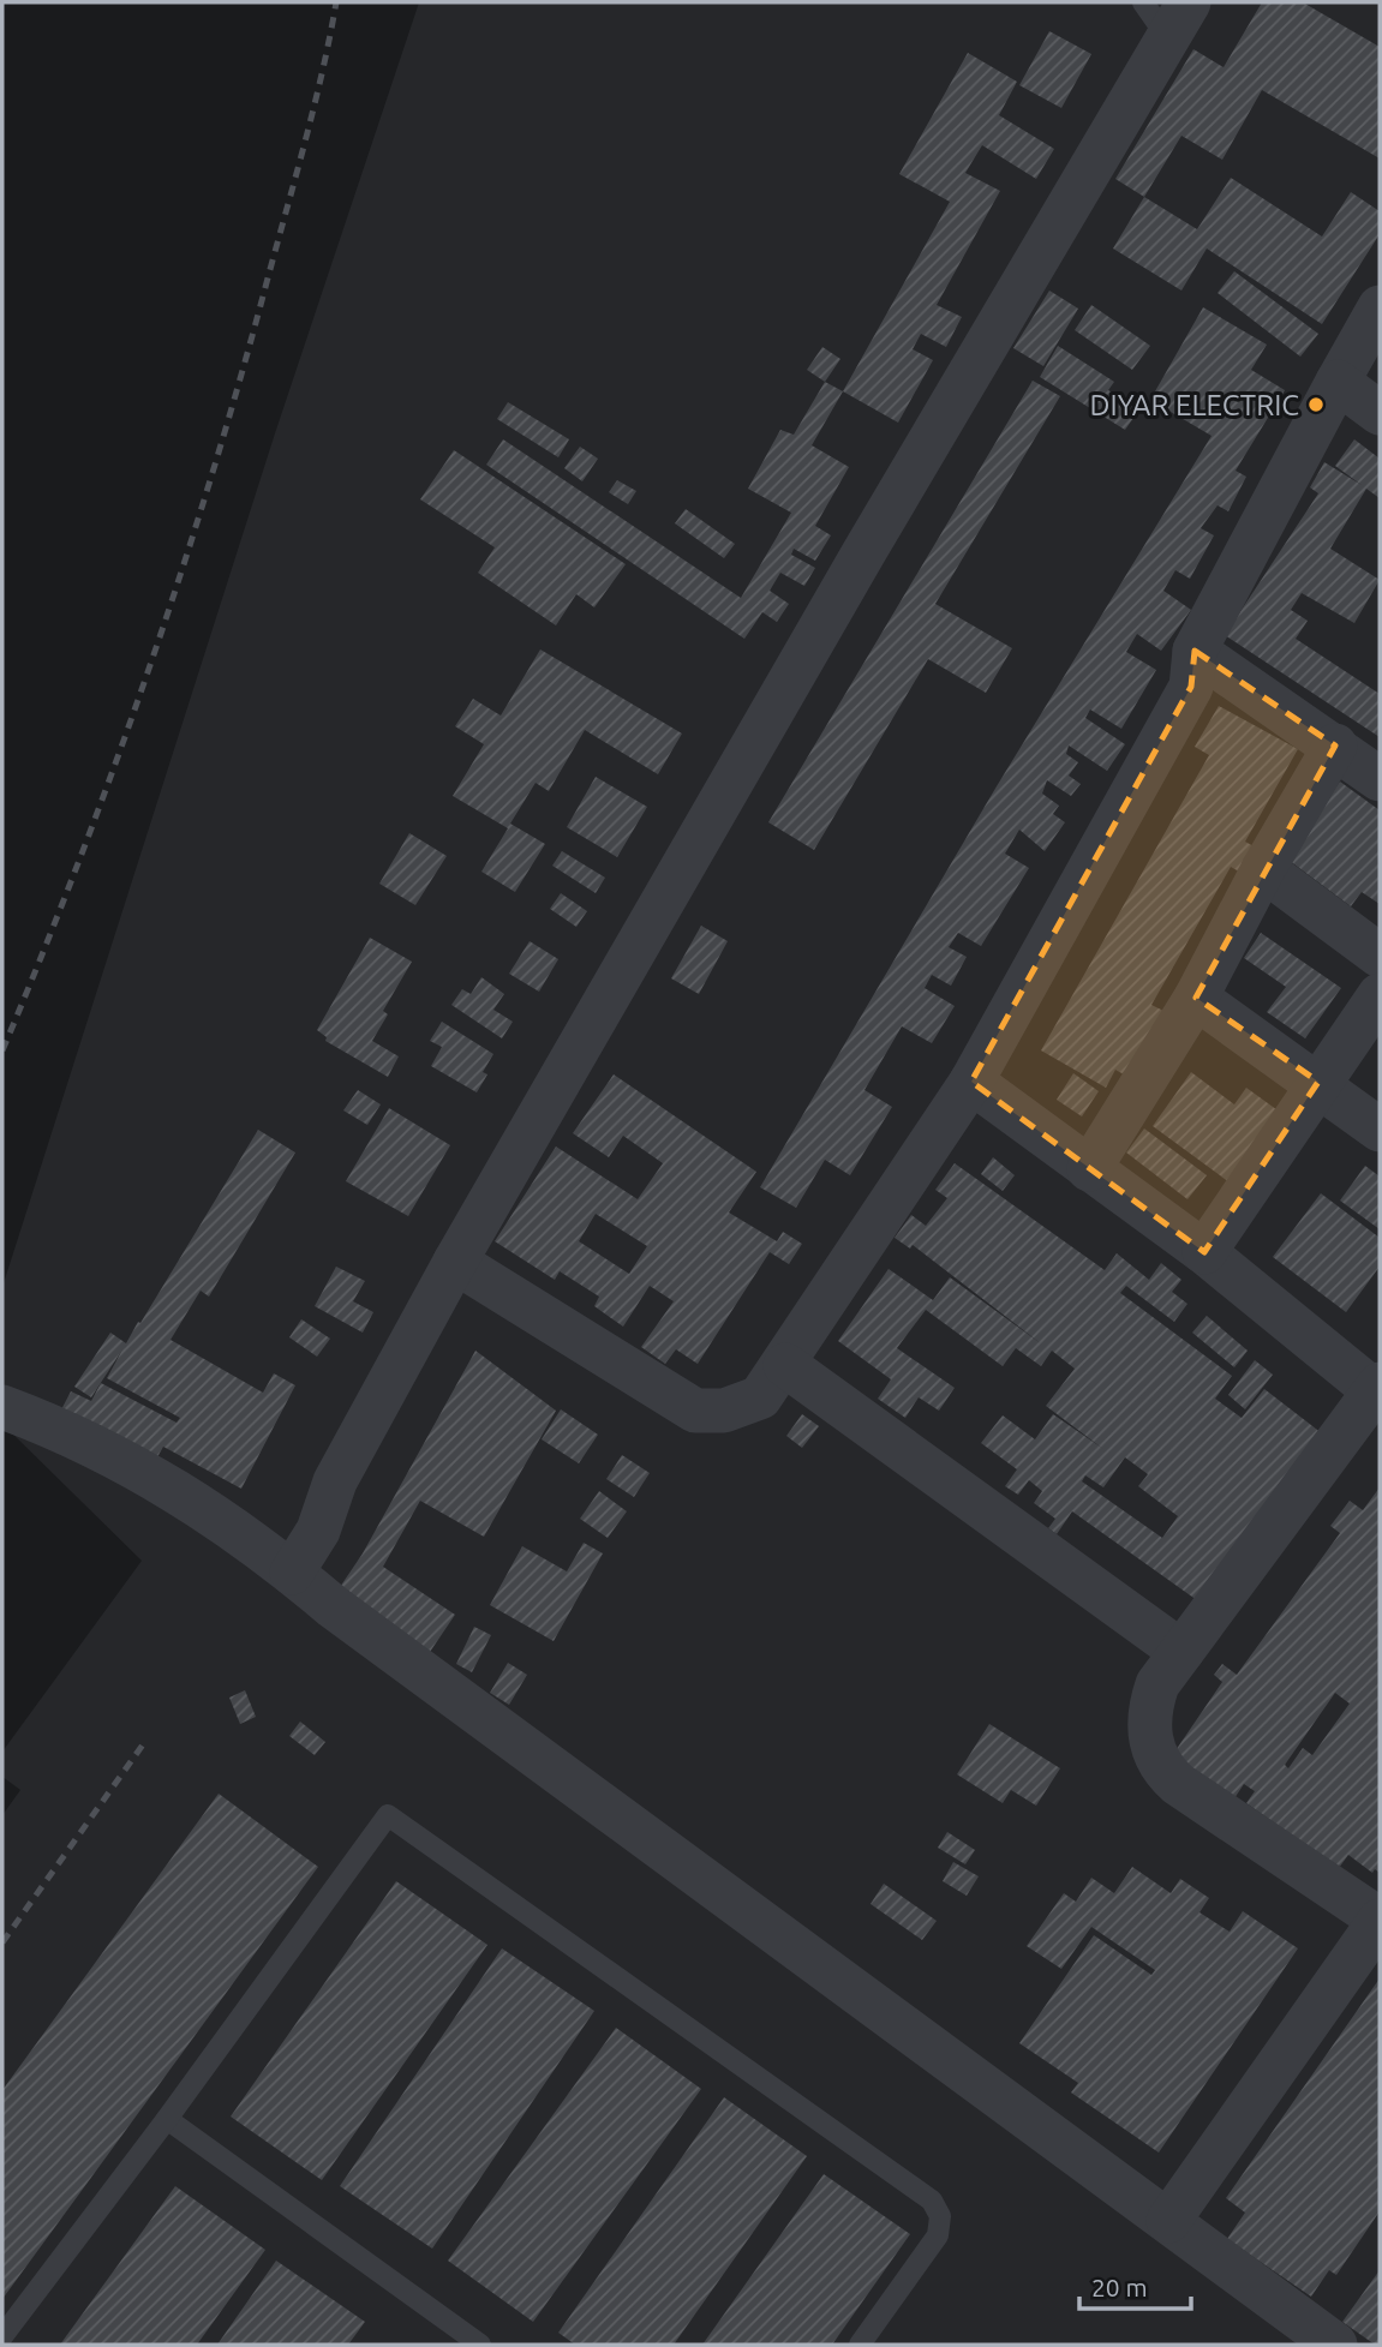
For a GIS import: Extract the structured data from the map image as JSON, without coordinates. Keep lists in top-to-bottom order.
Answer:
{
  "places": ["DIYAR ELECTRIC"],
  "scale_bar": "20 m"
}
